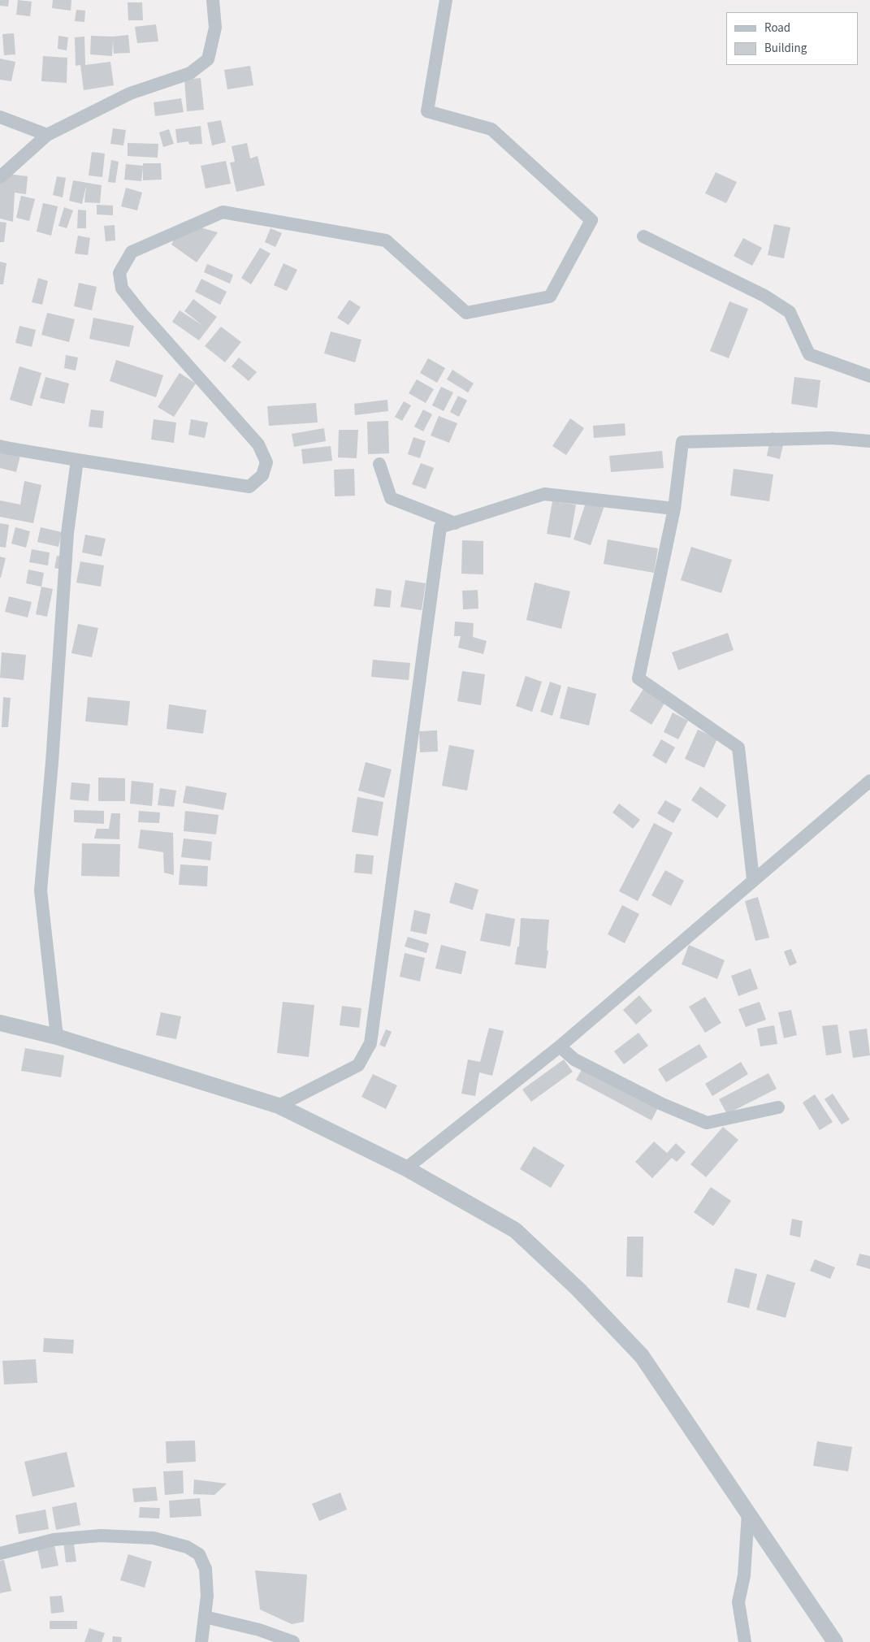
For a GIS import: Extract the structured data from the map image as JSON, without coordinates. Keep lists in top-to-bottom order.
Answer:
{
  "legend": ["Road", "Building"]
}
